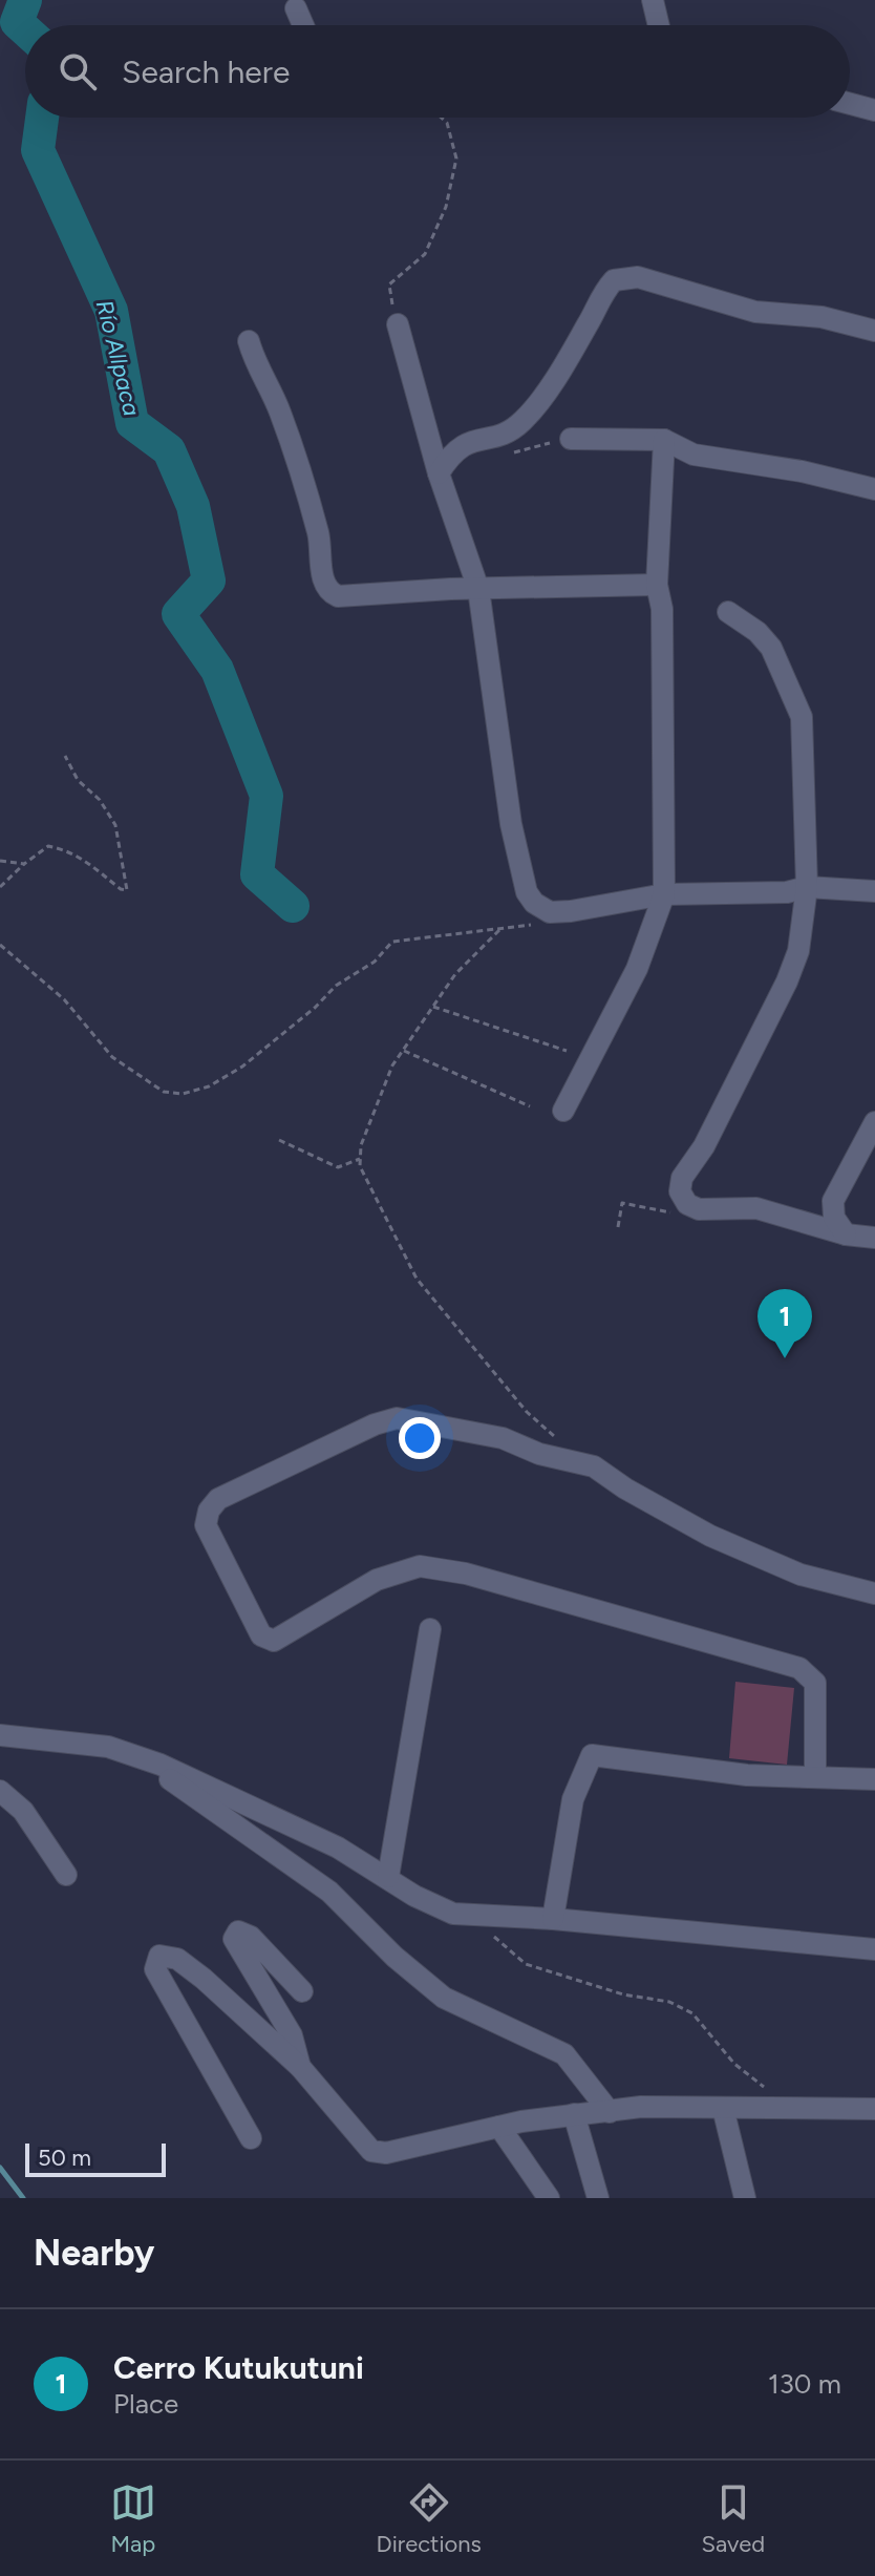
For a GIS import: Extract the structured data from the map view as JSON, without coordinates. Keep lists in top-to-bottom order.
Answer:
{
  "water": ["Río Allpaca"],
  "scale_bar": "50 m",
  "page": {
    "search": "Search here",
    "pins": "1",
    "scale": "50 m",
    "heading": "Nearby",
    "list": [
      {
        "mark": "1",
        "name": "Cerro Kutukutuni",
        "note": "Place",
        "value": "130 m"
      }
    ],
    "nav": ["Map", "Directions", "Saved"]
  }
}
